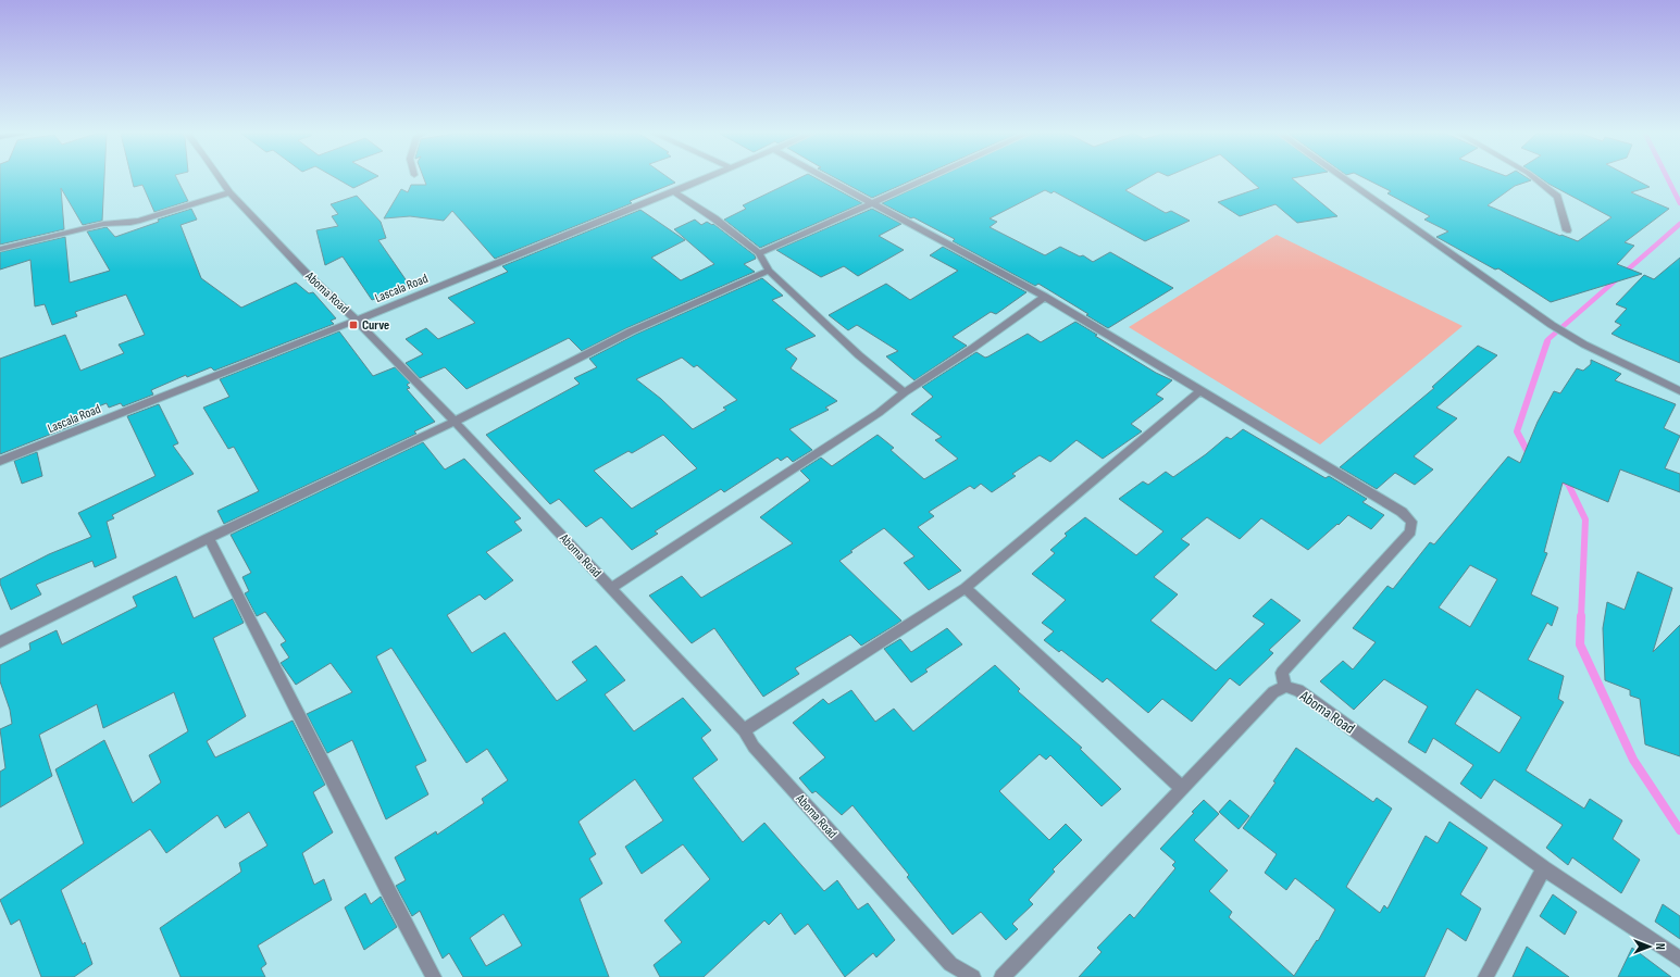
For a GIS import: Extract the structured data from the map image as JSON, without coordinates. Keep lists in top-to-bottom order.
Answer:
{
  "streets": {
    "street": ["Lascala Road", "Aboma Road"]
  },
  "crossings": [
    ["Lascala Road", "Aboma Road"]
  ],
  "places": {
    "transit": ["Curve"]
  },
  "north": "right"
}
